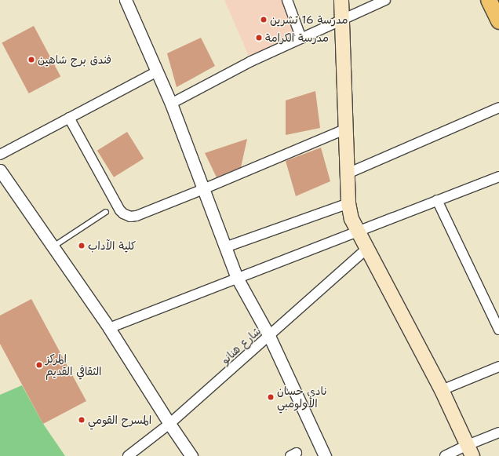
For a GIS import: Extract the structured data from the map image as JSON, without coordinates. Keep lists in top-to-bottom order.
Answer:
{
  "streets": {
    "street": ["شارع هنانو"]
  },
  "places": [
    "مدرسة 16 تشرين",
    "مدرسة الكرامة",
    "فندق برج شاهين",
    "كلية الآداب",
    "المركز الثقافي القديم",
    "نادي حسان الأولومبي",
    "المسرح القومي"
  ]
}
